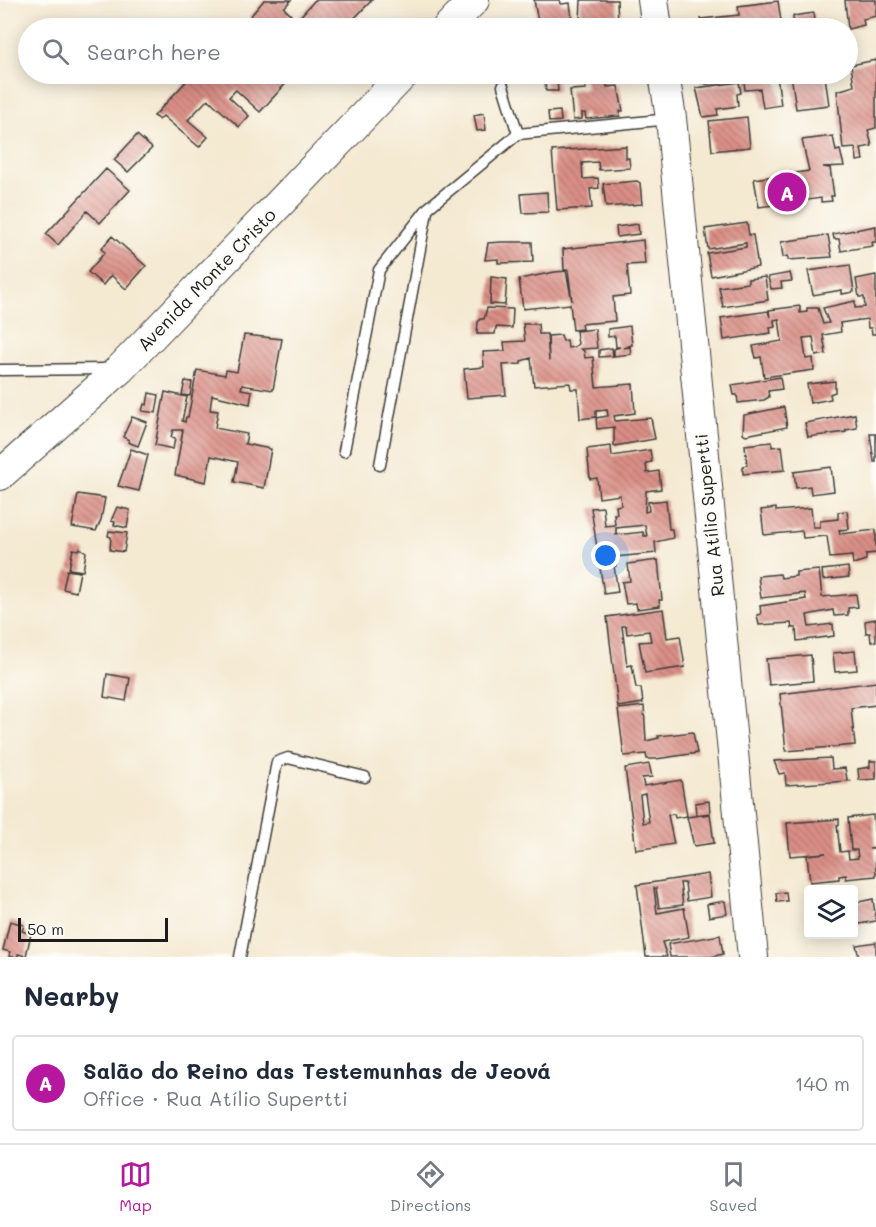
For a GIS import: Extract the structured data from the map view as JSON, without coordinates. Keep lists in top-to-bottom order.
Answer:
{
  "streets": {
    "main road": ["Avenida Monte Cristo", "Rua Atílio Supertti"]
  },
  "scale_bar": "50 m",
  "page": {
    "search": "Search here",
    "pins": "A",
    "scale": "50 m",
    "heading": "Nearby",
    "list": [
      {
        "mark": "A",
        "name": "Salão do Reino das Testemunhas de Jeová",
        "note": "Office · Rua Atílio Supertti",
        "value": "140 m"
      }
    ],
    "nav": ["Map", "Directions", "Saved"]
  }
}
